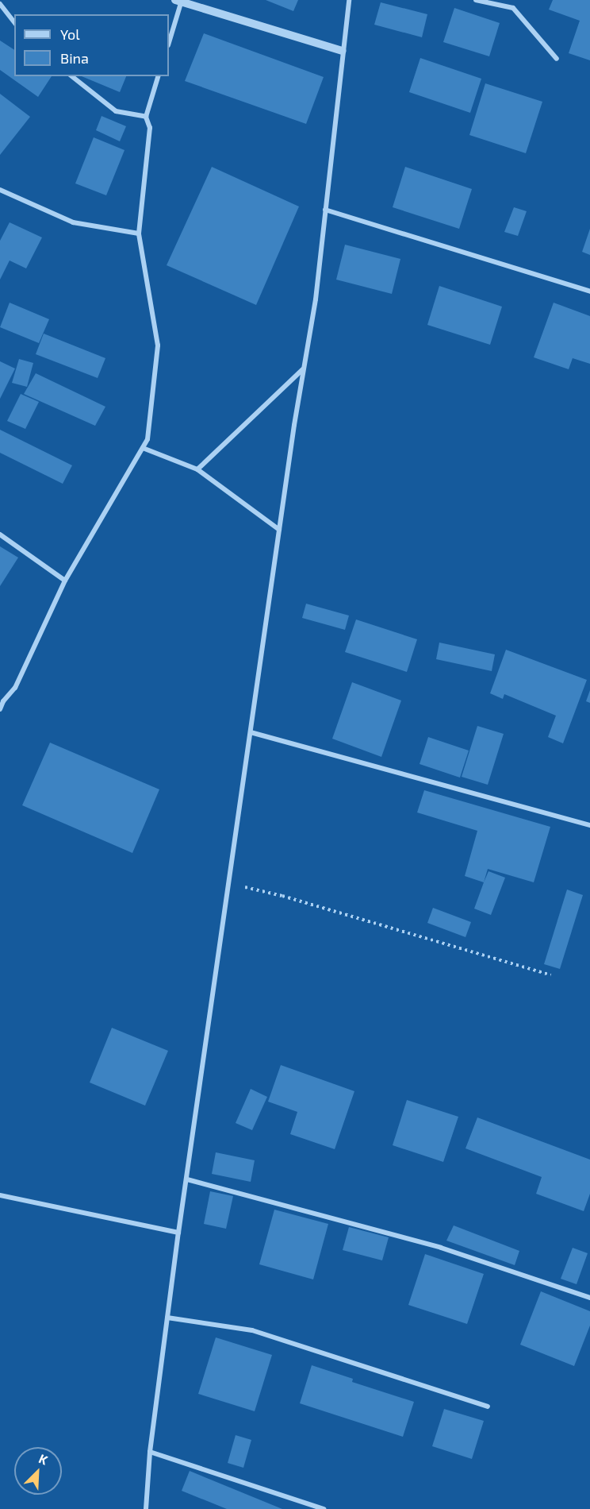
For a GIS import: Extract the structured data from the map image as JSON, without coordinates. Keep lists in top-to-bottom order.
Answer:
{
  "legend": ["Yol", "Bina"],
  "north": "top right"
}
